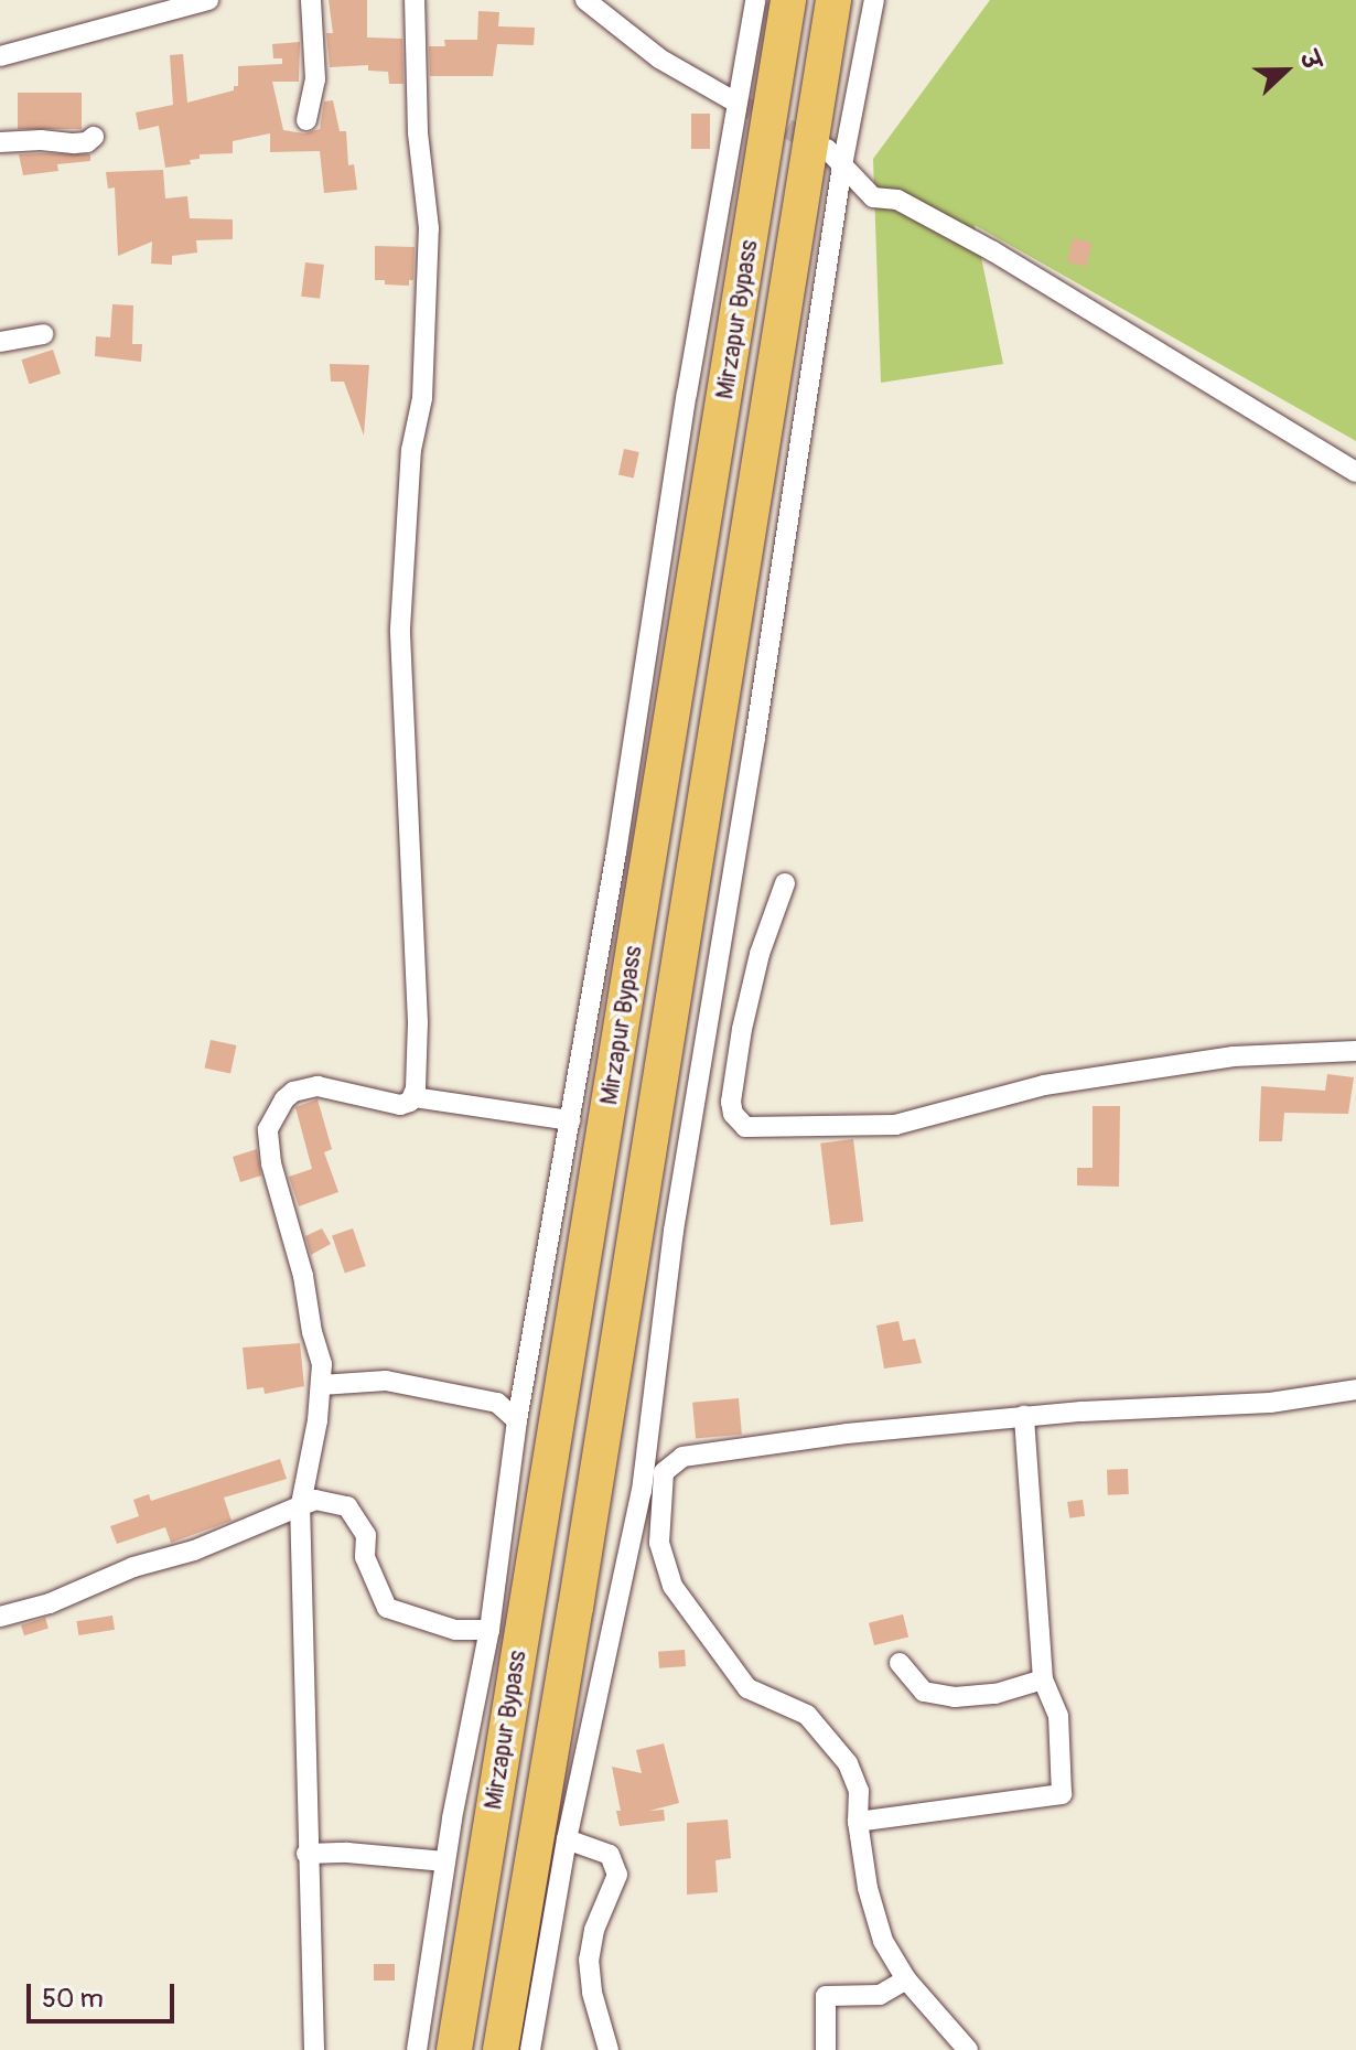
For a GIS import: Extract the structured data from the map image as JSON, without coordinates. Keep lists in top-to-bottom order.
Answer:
{
  "streets": {
    "highway": ["Mirzapur Bypass"]
  },
  "scale_bar": "50 m",
  "north": "right"
}
